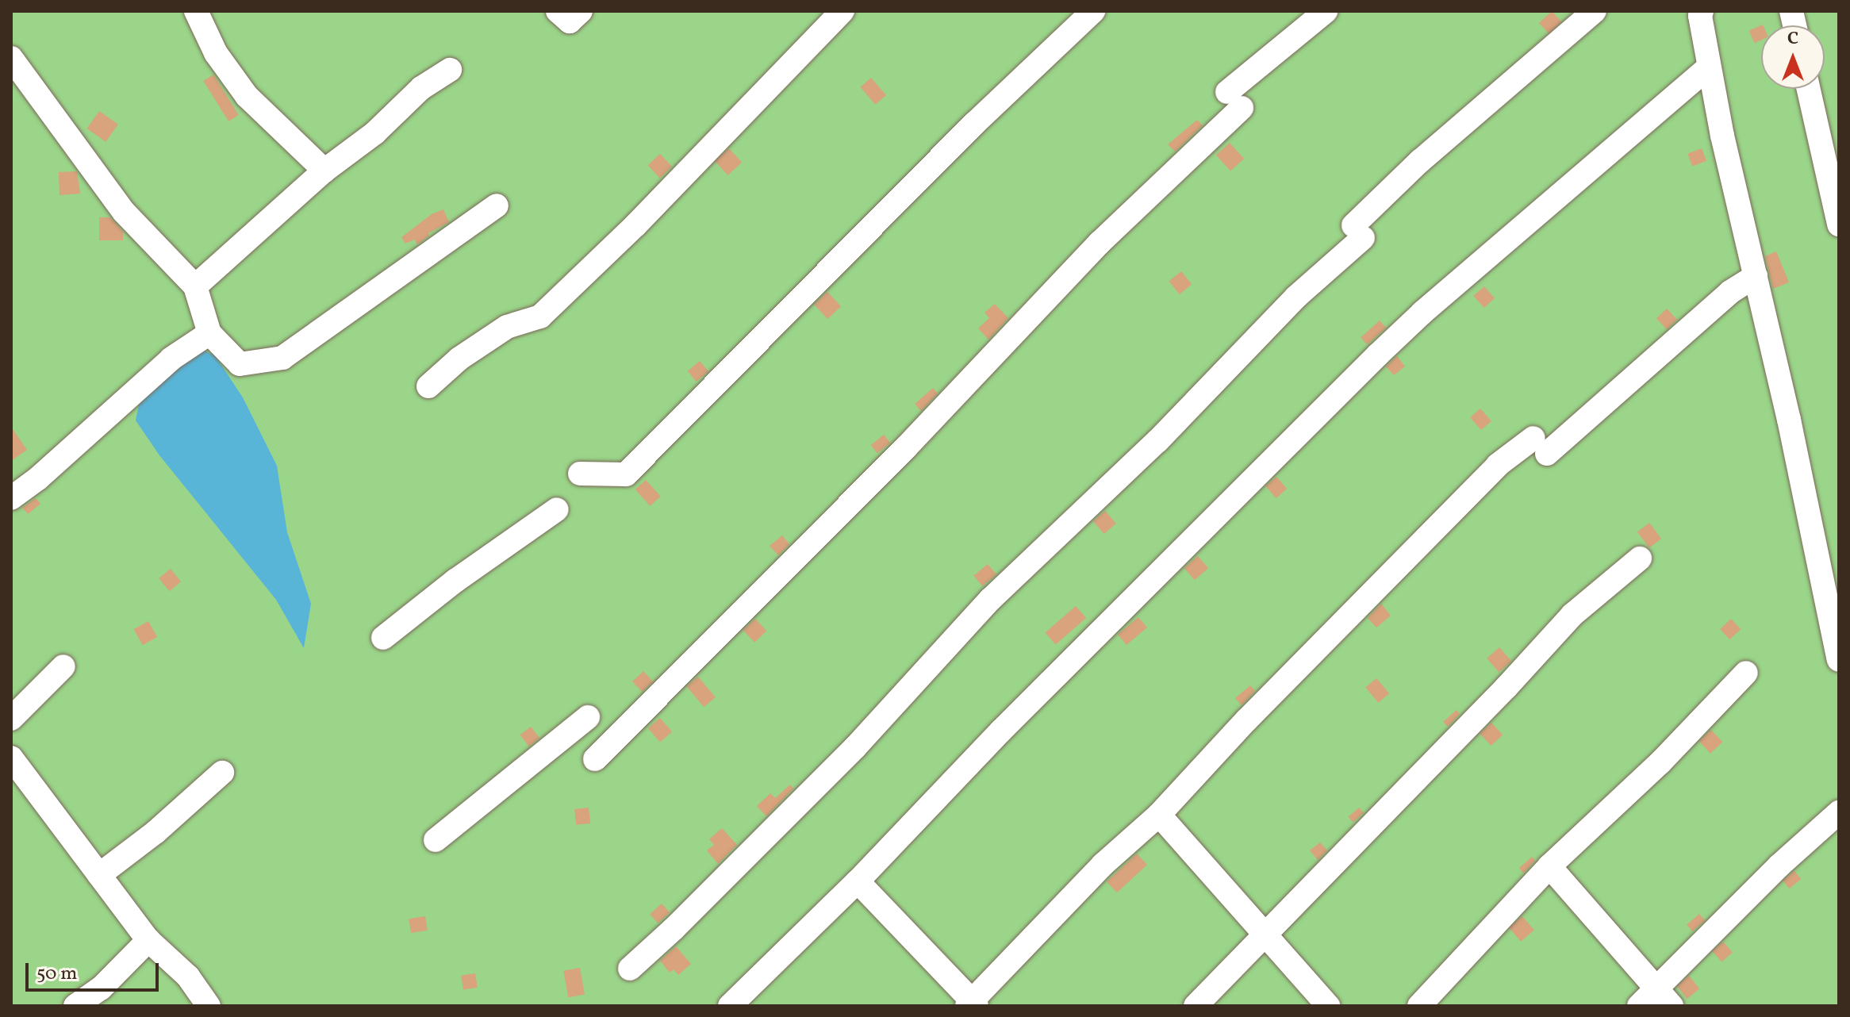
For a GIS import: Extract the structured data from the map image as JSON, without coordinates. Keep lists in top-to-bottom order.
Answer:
{
  "scale_bar": "50 m",
  "north": "top"
}
